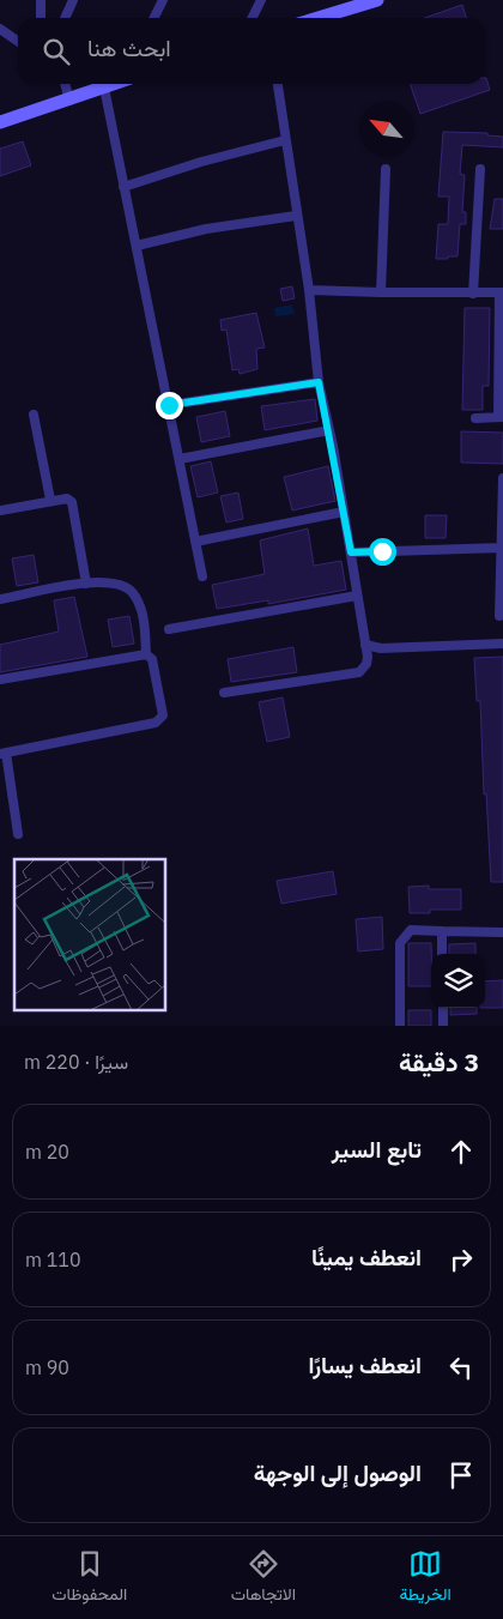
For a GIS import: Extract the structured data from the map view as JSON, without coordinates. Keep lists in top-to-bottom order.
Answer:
{
  "north": "top left",
  "page": {
    "search": "ابحث هنا",
    "heading": ["3 دقيقة", "سيرًا · 220 m"],
    "list": [
      ["تابع السير", "20 m"],
      ["انعطف يمينًا", "110 m"],
      ["انعطف يسارًا", "90 m"],
      "الوصول إلى الوجهة"
    ],
    "nav": ["الخريطة", "الاتجاهات", "المحفوظات"]
  }
}
